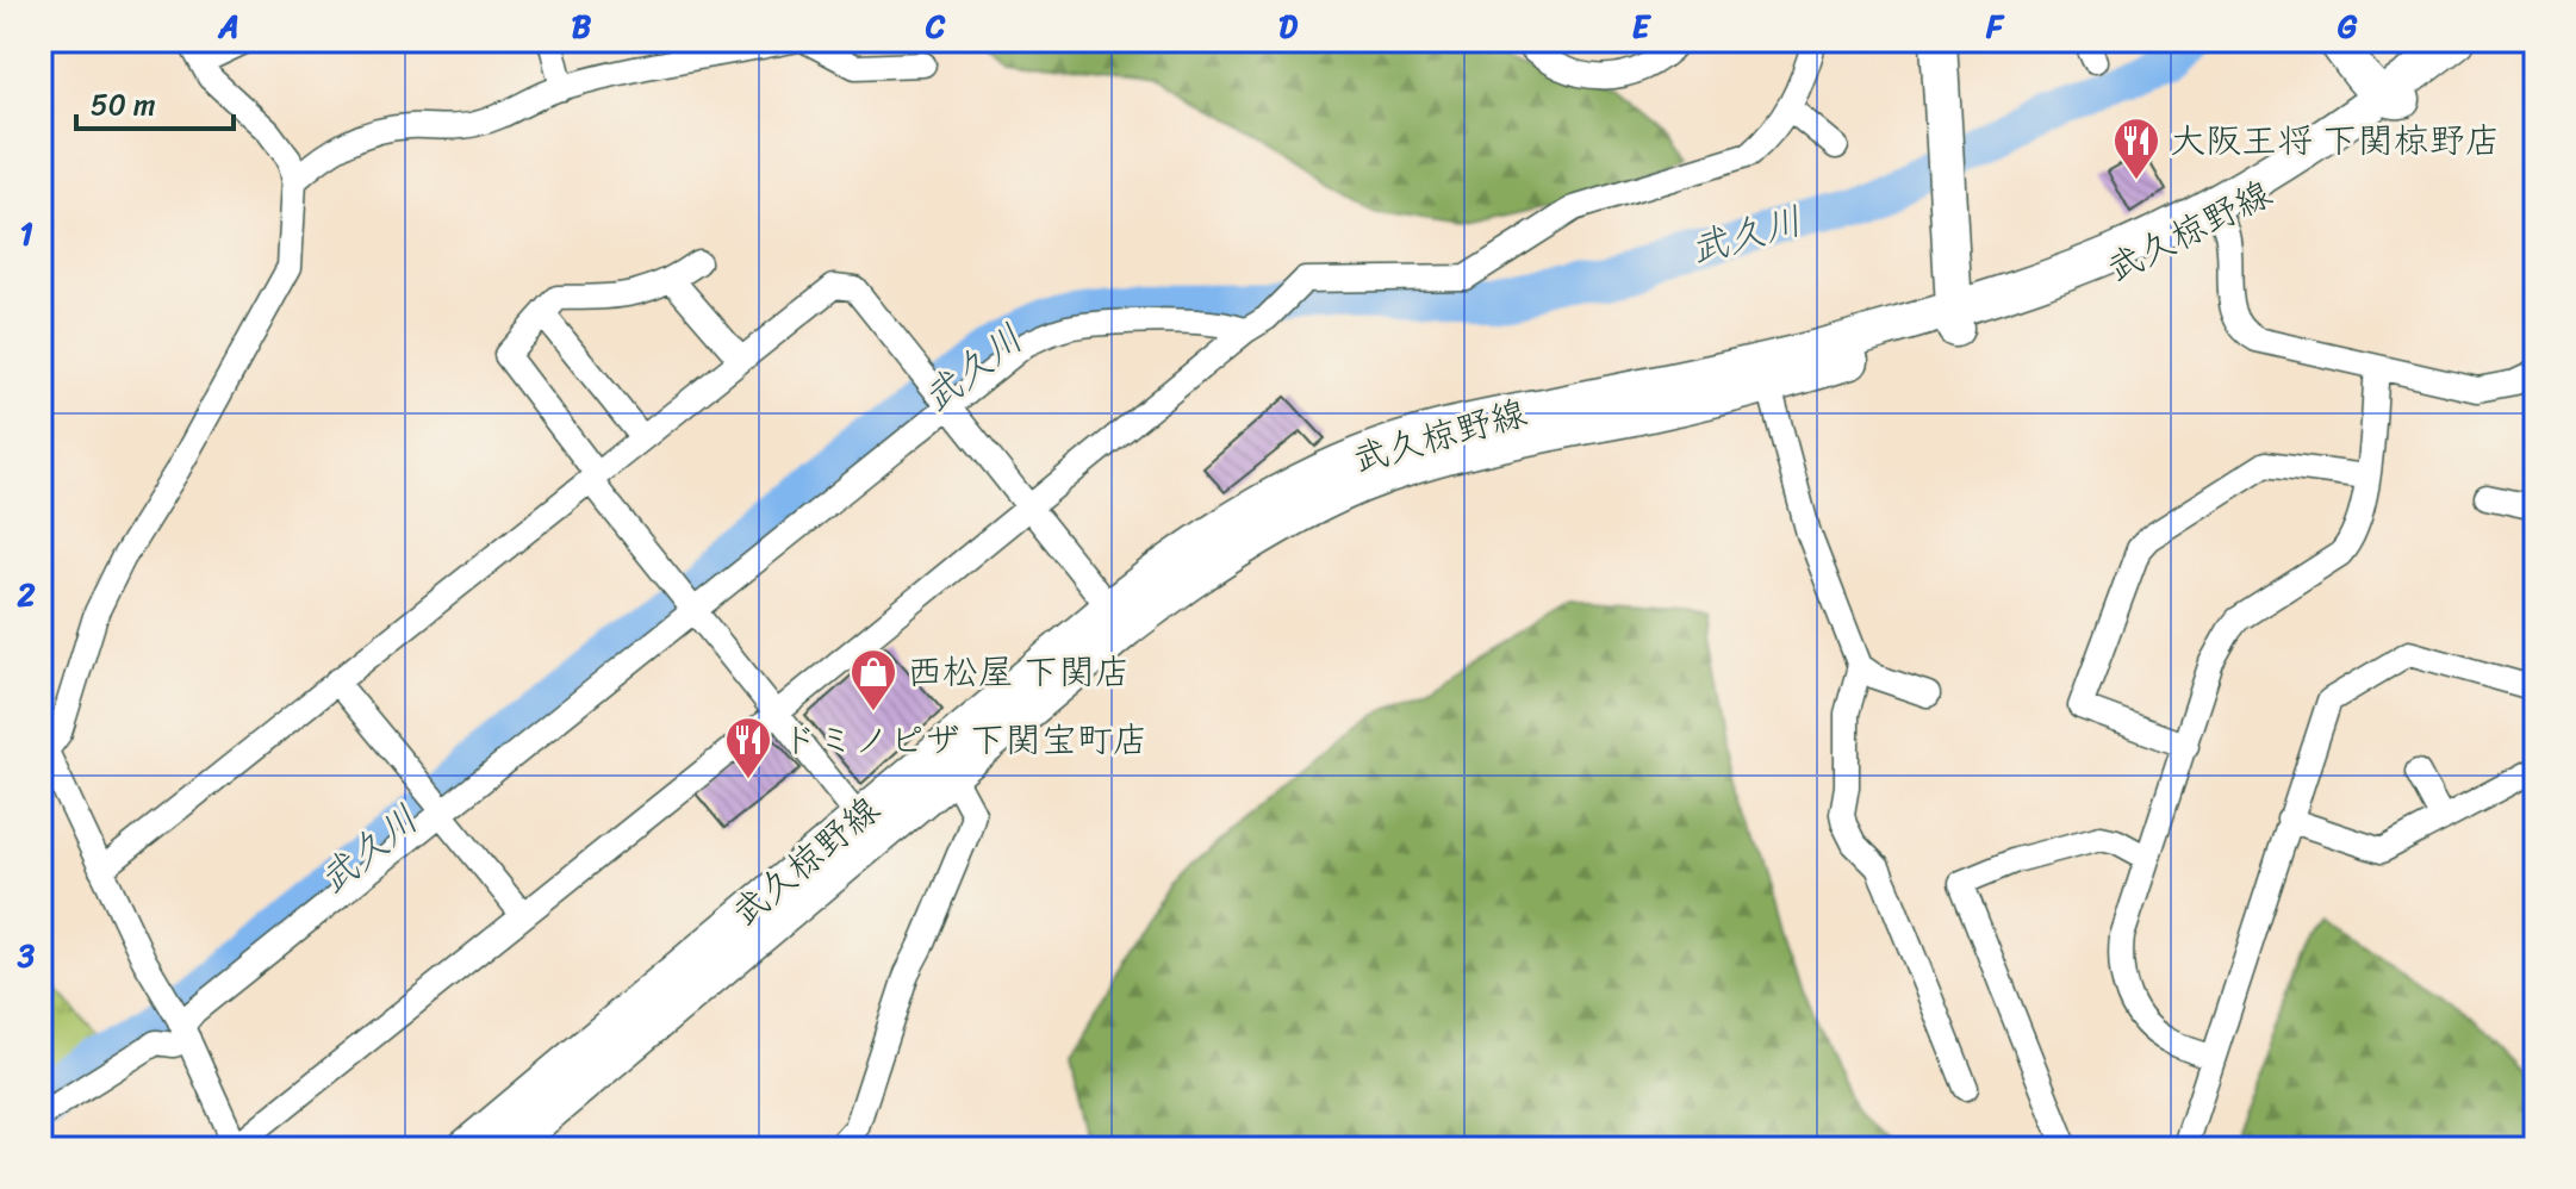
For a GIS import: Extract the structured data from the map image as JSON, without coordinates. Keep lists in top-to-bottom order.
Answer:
{
  "streets": {
    "main road": ["武久椋野線"]
  },
  "water": ["武久川"],
  "places": {
    "restaurant": ["大阪王将 下関椋野店", "ドミノピザ 下関宝町店"],
    "shop": ["西松屋 下関店"]
  },
  "scale_bar": "50 m",
  "grid": {
    "columns": [
      "A",
      "B",
      "C",
      "D",
      "E",
      "F",
      "G"
    ],
    "rows": ["1", "2", "3"]
  }
}
